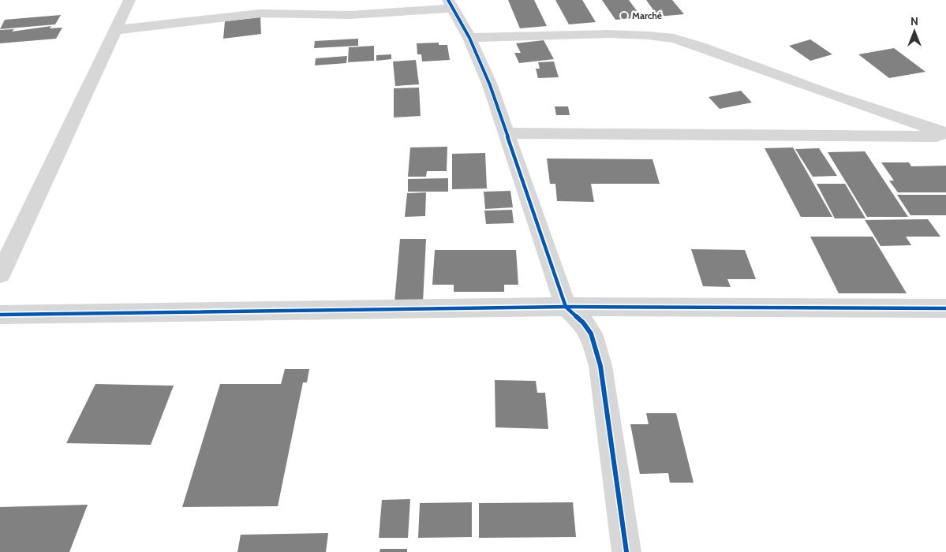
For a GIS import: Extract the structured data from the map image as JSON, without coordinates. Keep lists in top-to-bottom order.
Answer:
{
  "places": ["Marché"],
  "north": "top"
}
